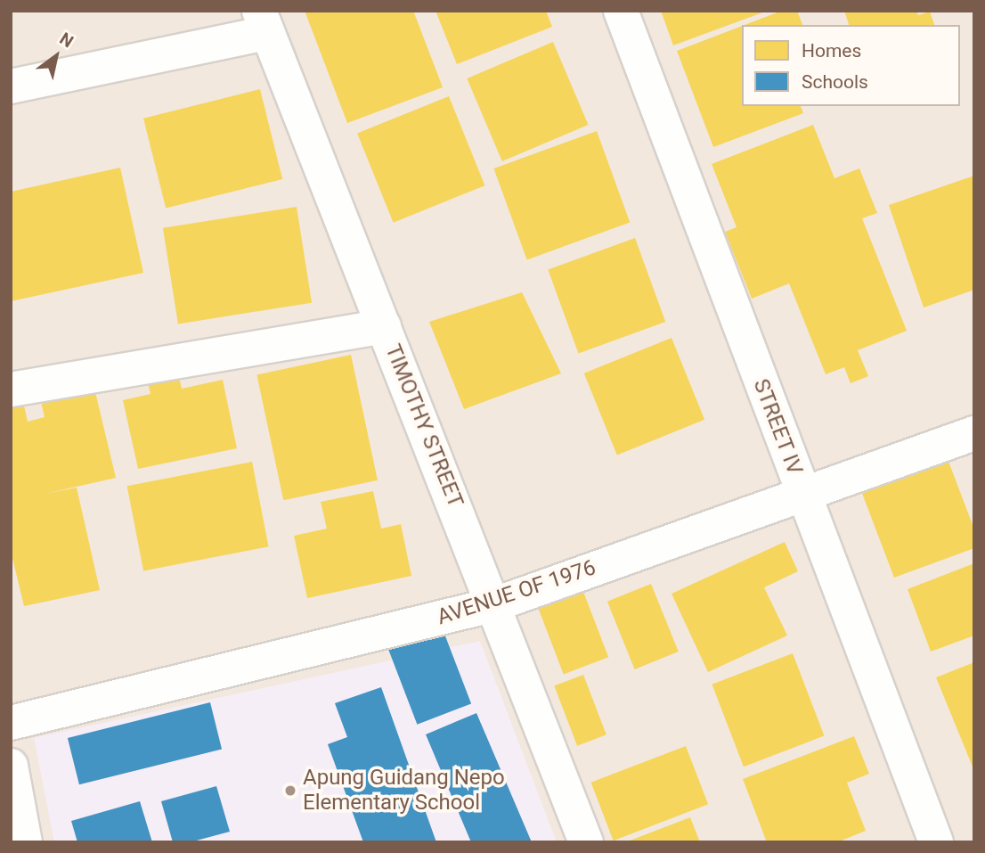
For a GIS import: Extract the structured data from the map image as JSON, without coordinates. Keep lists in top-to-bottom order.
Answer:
{
  "streets": {
    "street": ["TIMOTHY STREET", "STREET IV", "AVENUE OF 1976"]
  },
  "crossings": [
    ["TIMOTHY STREET", "AVENUE OF 1976"],
    ["STREET IV", "AVENUE OF 1976"]
  ],
  "places": ["Apung Guidang Nepo Elementary School"],
  "legend": ["Homes", "Schools"],
  "north": "top right"
}
